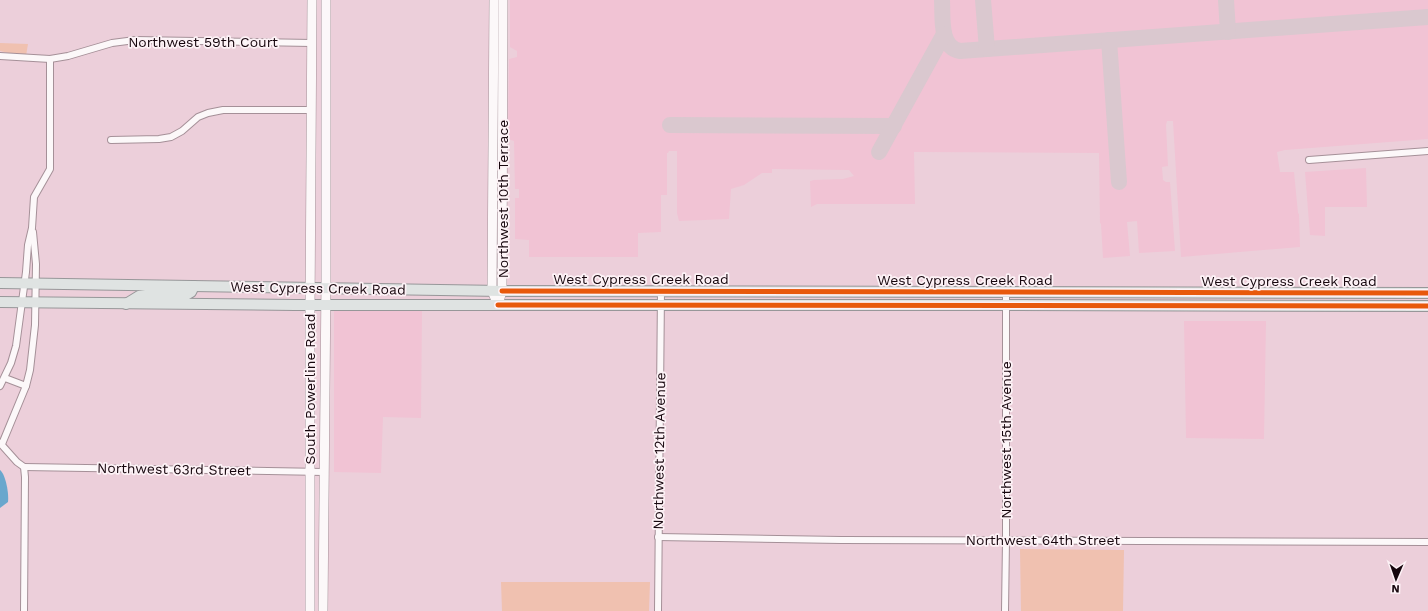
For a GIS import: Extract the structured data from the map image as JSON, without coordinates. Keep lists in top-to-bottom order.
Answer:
{
  "streets": {
    "main road": ["Northwest 10th Terrace", "West Cypress Creek Road", "South Powerline Road"],
    "street": [
      "Northwest 59th Court",
      "Northwest 15th Avenue",
      "Northwest 12th Avenue",
      "Northwest 63rd Street",
      "Northwest 64th Street"
    ]
  },
  "crossings": [
    ["Northwest 59th Court", "South Powerline Road"],
    ["Northwest 10th Terrace", "West Cypress Creek Road"],
    ["West Cypress Creek Road", "South Powerline Road"],
    ["West Cypress Creek Road", "Northwest 15th Avenue"],
    ["West Cypress Creek Road", "Northwest 12th Avenue"],
    ["South Powerline Road", "Northwest 63rd Street"],
    ["Northwest 15th Avenue", "Northwest 64th Street"],
    ["Northwest 12th Avenue", "Northwest 64th Street"]
  ],
  "north": "bottom"
}
